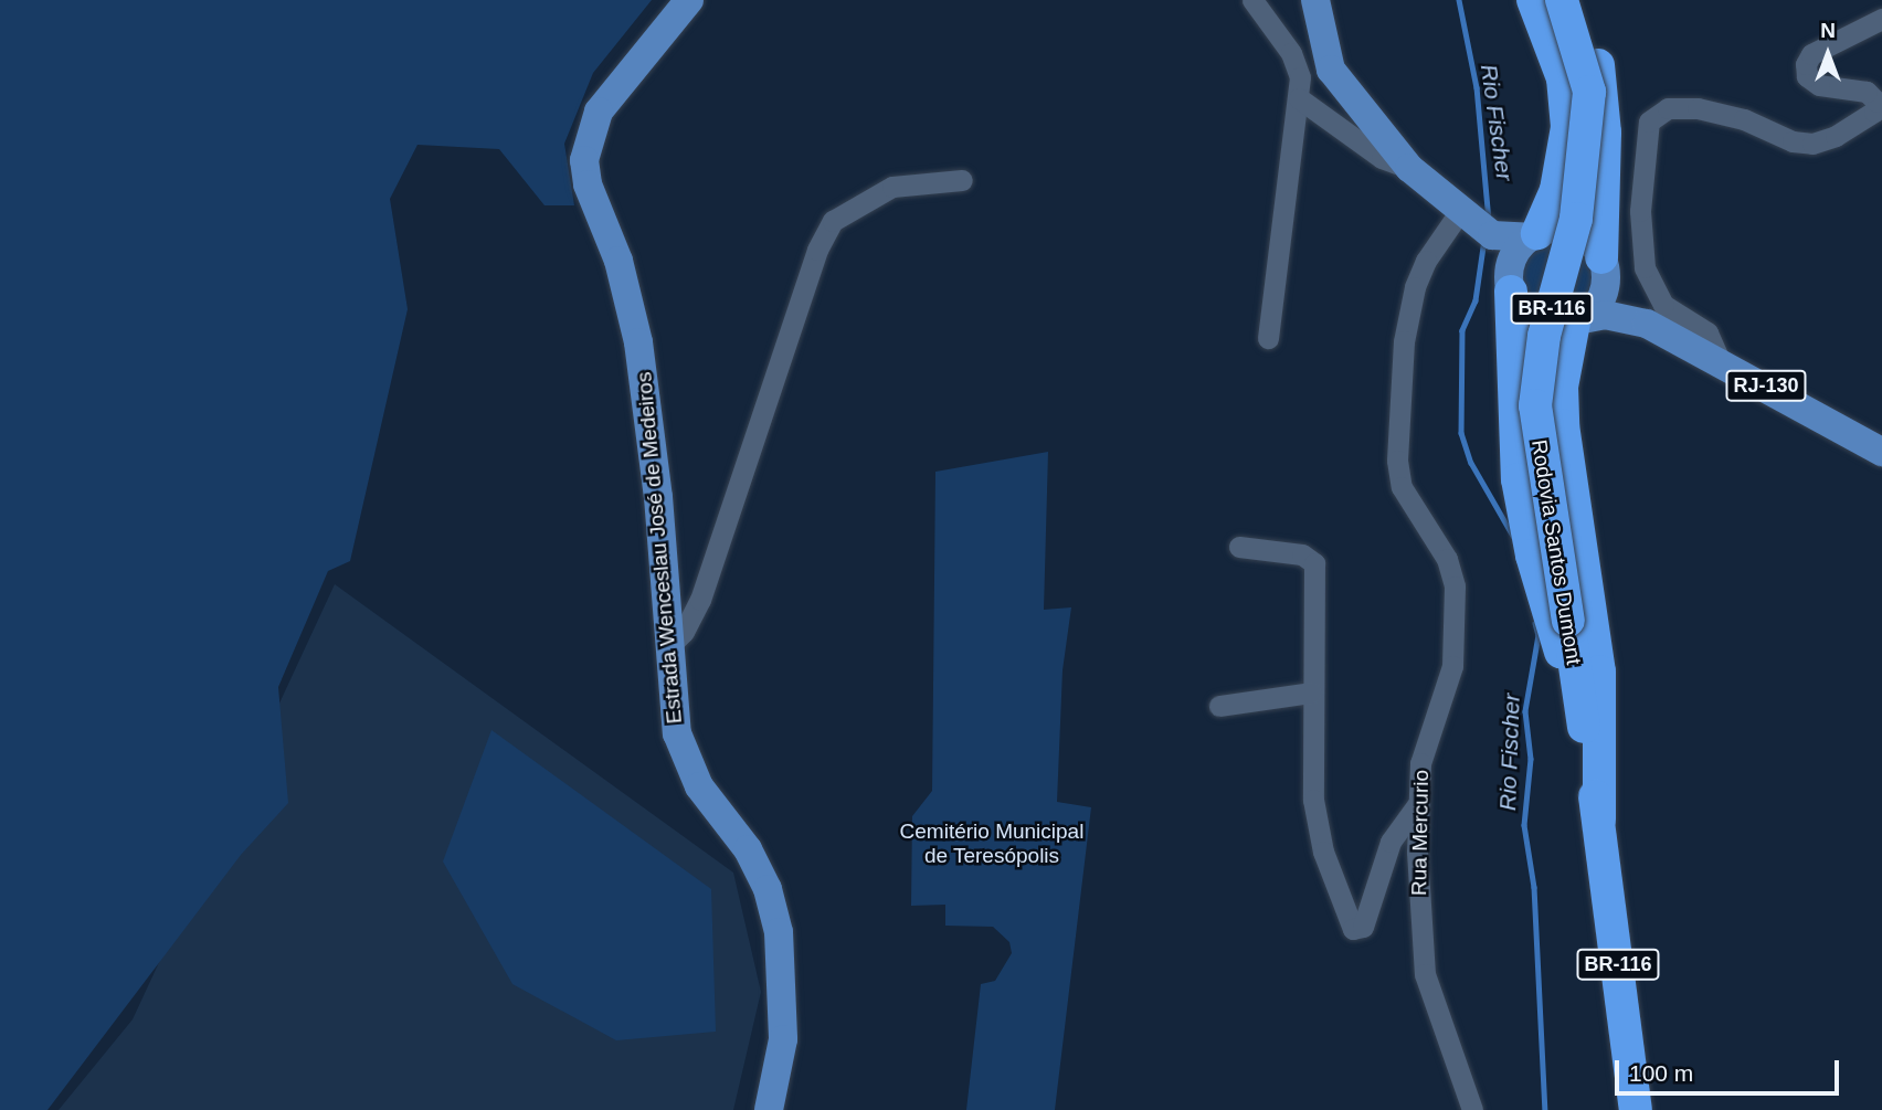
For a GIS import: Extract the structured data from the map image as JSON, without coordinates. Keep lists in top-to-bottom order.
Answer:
{
  "streets": {
    "highway": ["BR-116", "Rodovia Santos Dumont"],
    "main road": ["RJ-130", "Estrada Wenceslau José de Medeiros"],
    "street": ["Rua Mercurio"]
  },
  "water": ["Rio Fischer"],
  "parks": ["Cemitério Municipal de Teresópolis"],
  "scale_bar": "100 m",
  "north": "top"
}
